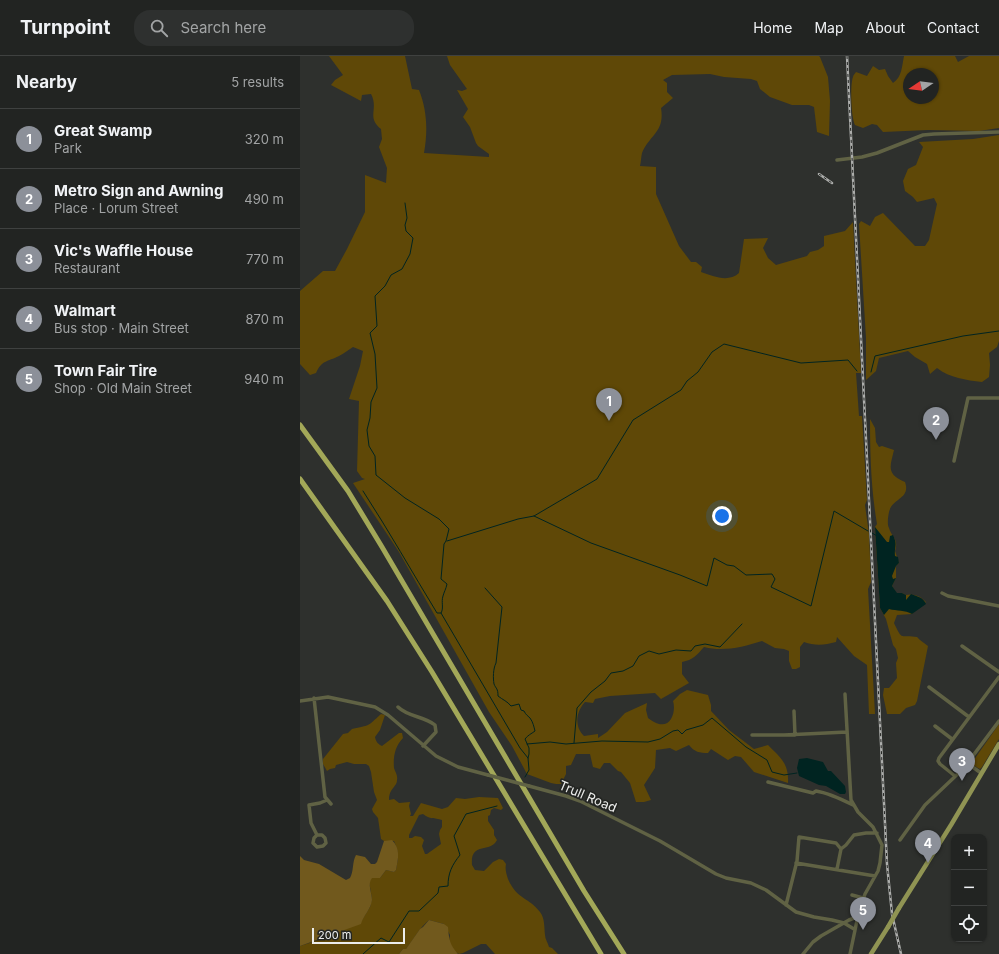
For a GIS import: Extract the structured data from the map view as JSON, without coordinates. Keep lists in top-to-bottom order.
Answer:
{
  "streets": {
    "street": ["Trull Road"]
  },
  "scale_bar": "200 m",
  "north": "left",
  "page": {
    "header": "Turnpoint",
    "search": "Search here",
    "nav": [
      "Home",
      "Map",
      "About",
      "Contact"
    ],
    "heading": ["Nearby", "5 results"],
    "list": [
      {
        "mark": "1",
        "name": "Great Swamp",
        "note": "Park",
        "value": "320 m"
      },
      {
        "mark": "2",
        "name": "Metro Sign and Awning",
        "note": "Place · Lorum Street",
        "value": "490 m"
      },
      {
        "mark": "3",
        "name": "Vic's Waffle House",
        "note": "Restaurant",
        "value": "770 m"
      },
      {
        "mark": "4",
        "name": "Walmart",
        "note": "Bus stop · Main Street",
        "value": "870 m"
      },
      {
        "mark": "5",
        "name": "Town Fair Tire",
        "note": "Shop · Old Main Street",
        "value": "940 m"
      }
    ],
    "pins": [
      "1",
      "2",
      "3",
      "4",
      "5"
    ],
    "map_buttons": ["+", "−"],
    "scale": "200 m"
  }
}
